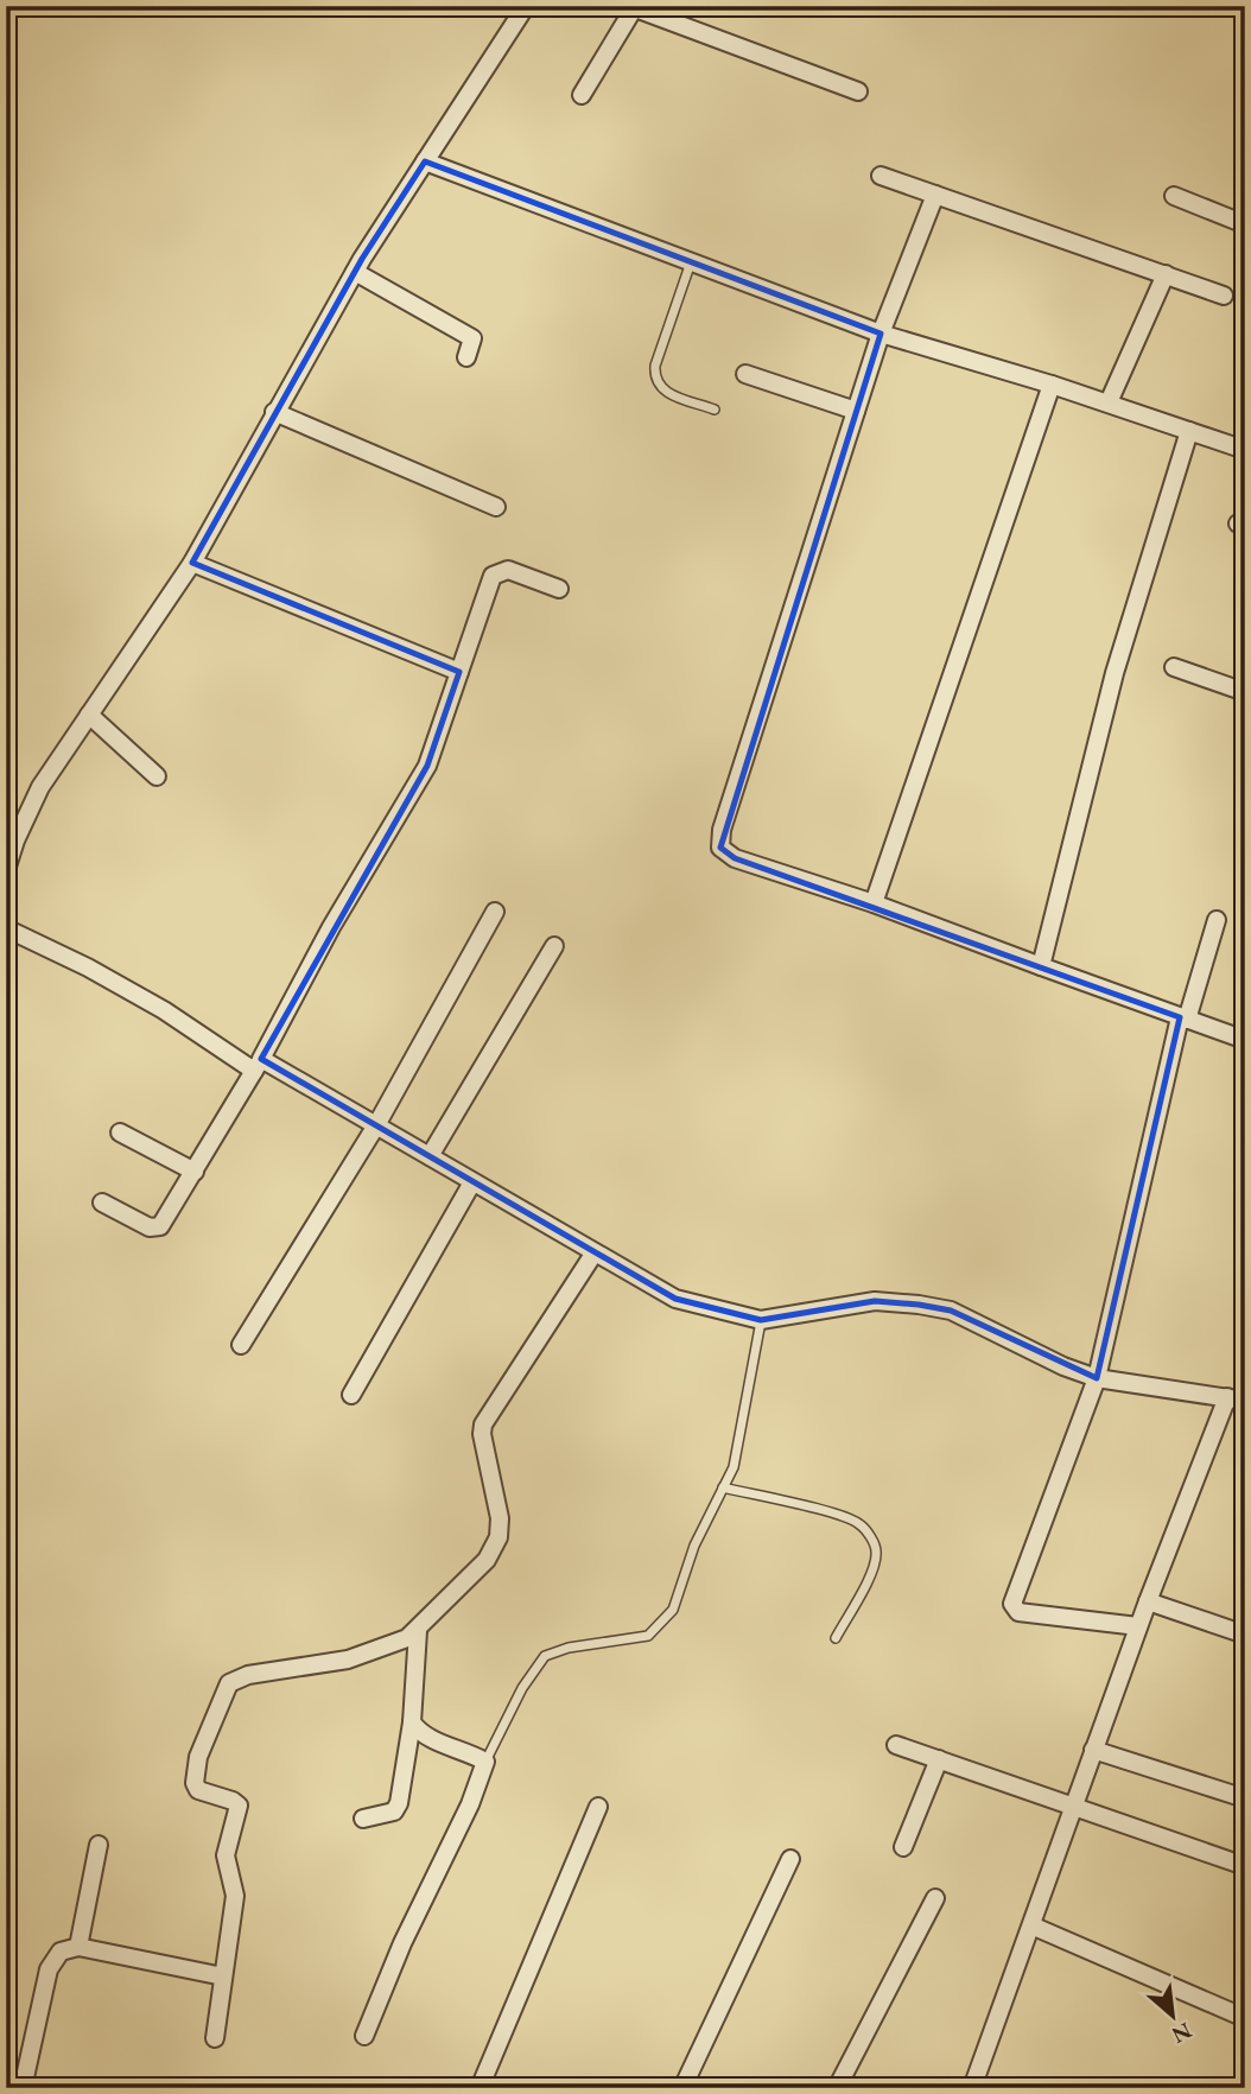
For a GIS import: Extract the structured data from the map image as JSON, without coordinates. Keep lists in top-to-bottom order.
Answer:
{
  "north": "bottom right"
}
